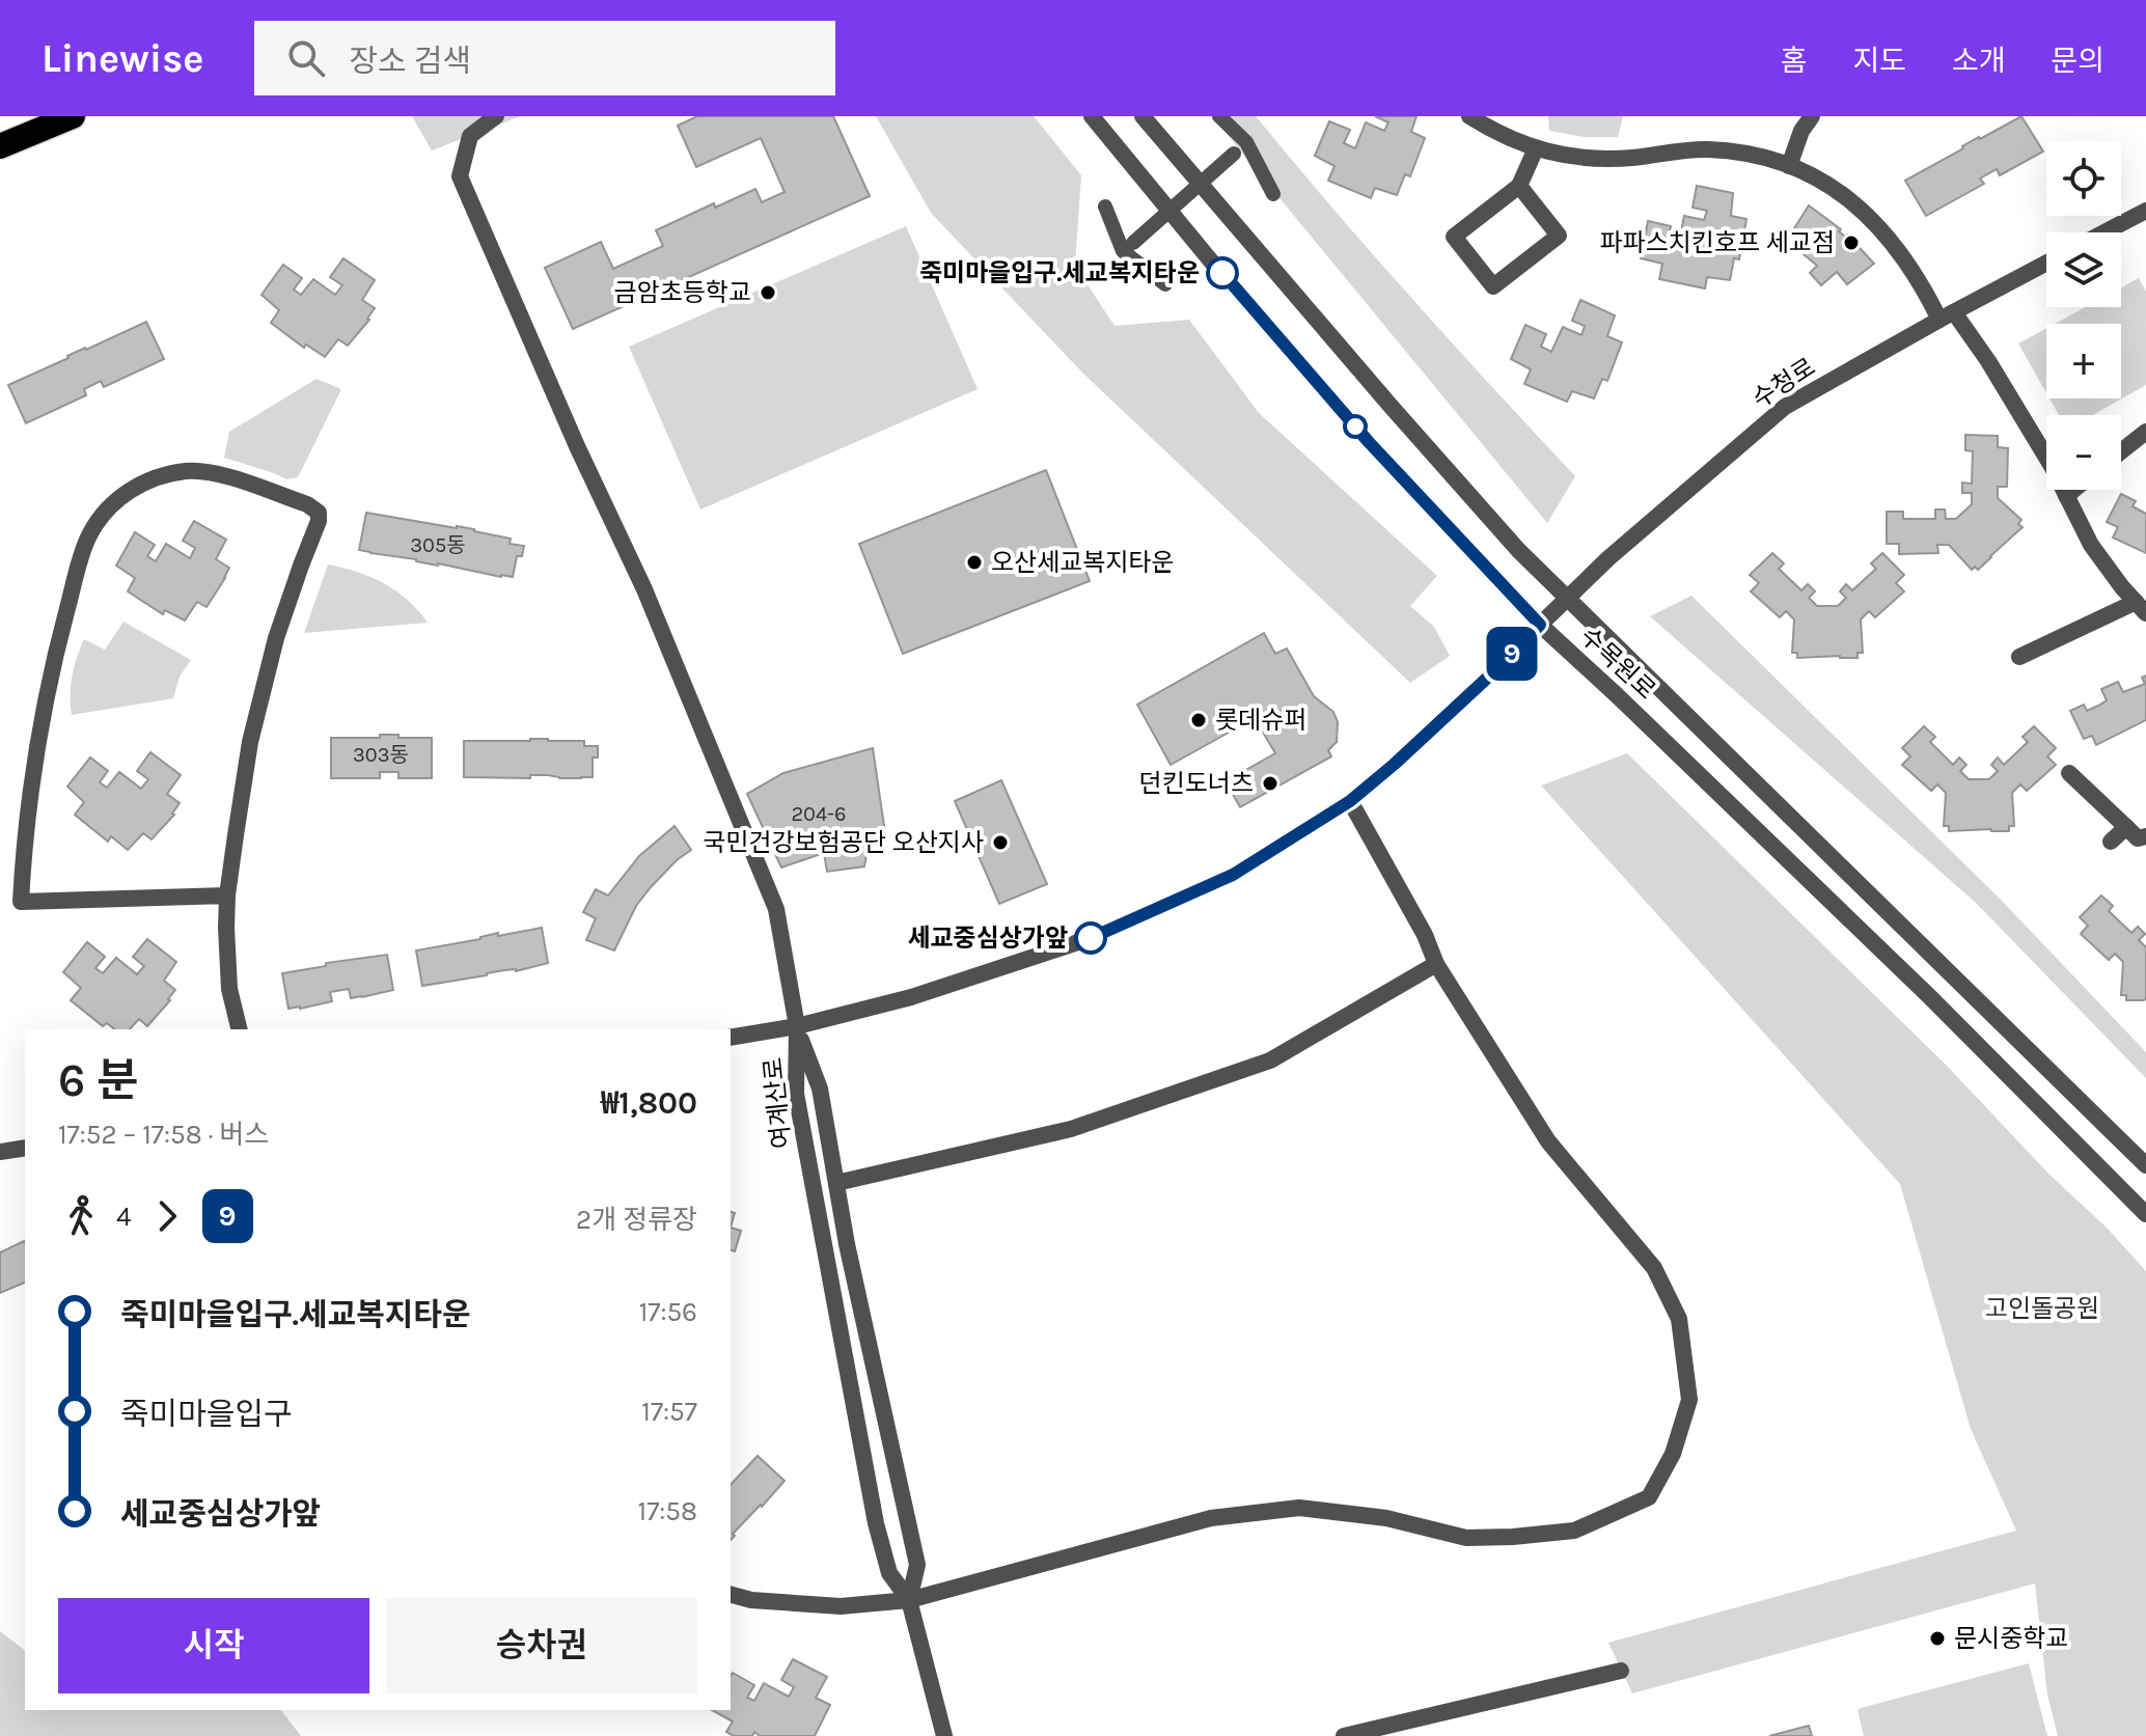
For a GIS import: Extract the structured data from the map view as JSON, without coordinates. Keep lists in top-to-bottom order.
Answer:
{
  "streets": {
    "street": ["수청로", "수목원로", "여계산로"]
  },
  "crossings": [
    ["수청로", "수목원로"],
    ["수청로", "여계산로"]
  ],
  "parks": ["고인돌공원"],
  "places": [
    "파파스치킨호프 세교점",
    "죽미마을입구.세교복지타운",
    "금암초등학교",
    "오산세교복지타운",
    "롯데슈퍼",
    "던킨도너츠",
    "국민건강보험공단 오산지사",
    "세교중심상가앞",
    "문시중학교"
  ],
  "lines": ["bus line 9"],
  "house_numbers": ["305동", "303동", "204-6"],
  "page": {
    "header": "Linewise",
    "search": "장소 검색",
    "nav": [
      "홈",
      "지도",
      "소개",
      "문의"
    ],
    "on_map": "9",
    "map_buttons": ["+", "−"],
    "heading": ["6 분", "17:52 – 17:58 · 버스", "₩1,800"],
    "legs": ["4", "9", "2개 정류장"],
    "list": [
      {
        "name": "죽미마을입구.세교복지타운",
        "value": "17:56"
      },
      {
        "name": "죽미마을입구",
        "value": "17:57"
      },
      {
        "name": "세교중심상가앞",
        "value": "17:58"
      }
    ],
    "buttons": ["시작", "승차권"]
  }
}
